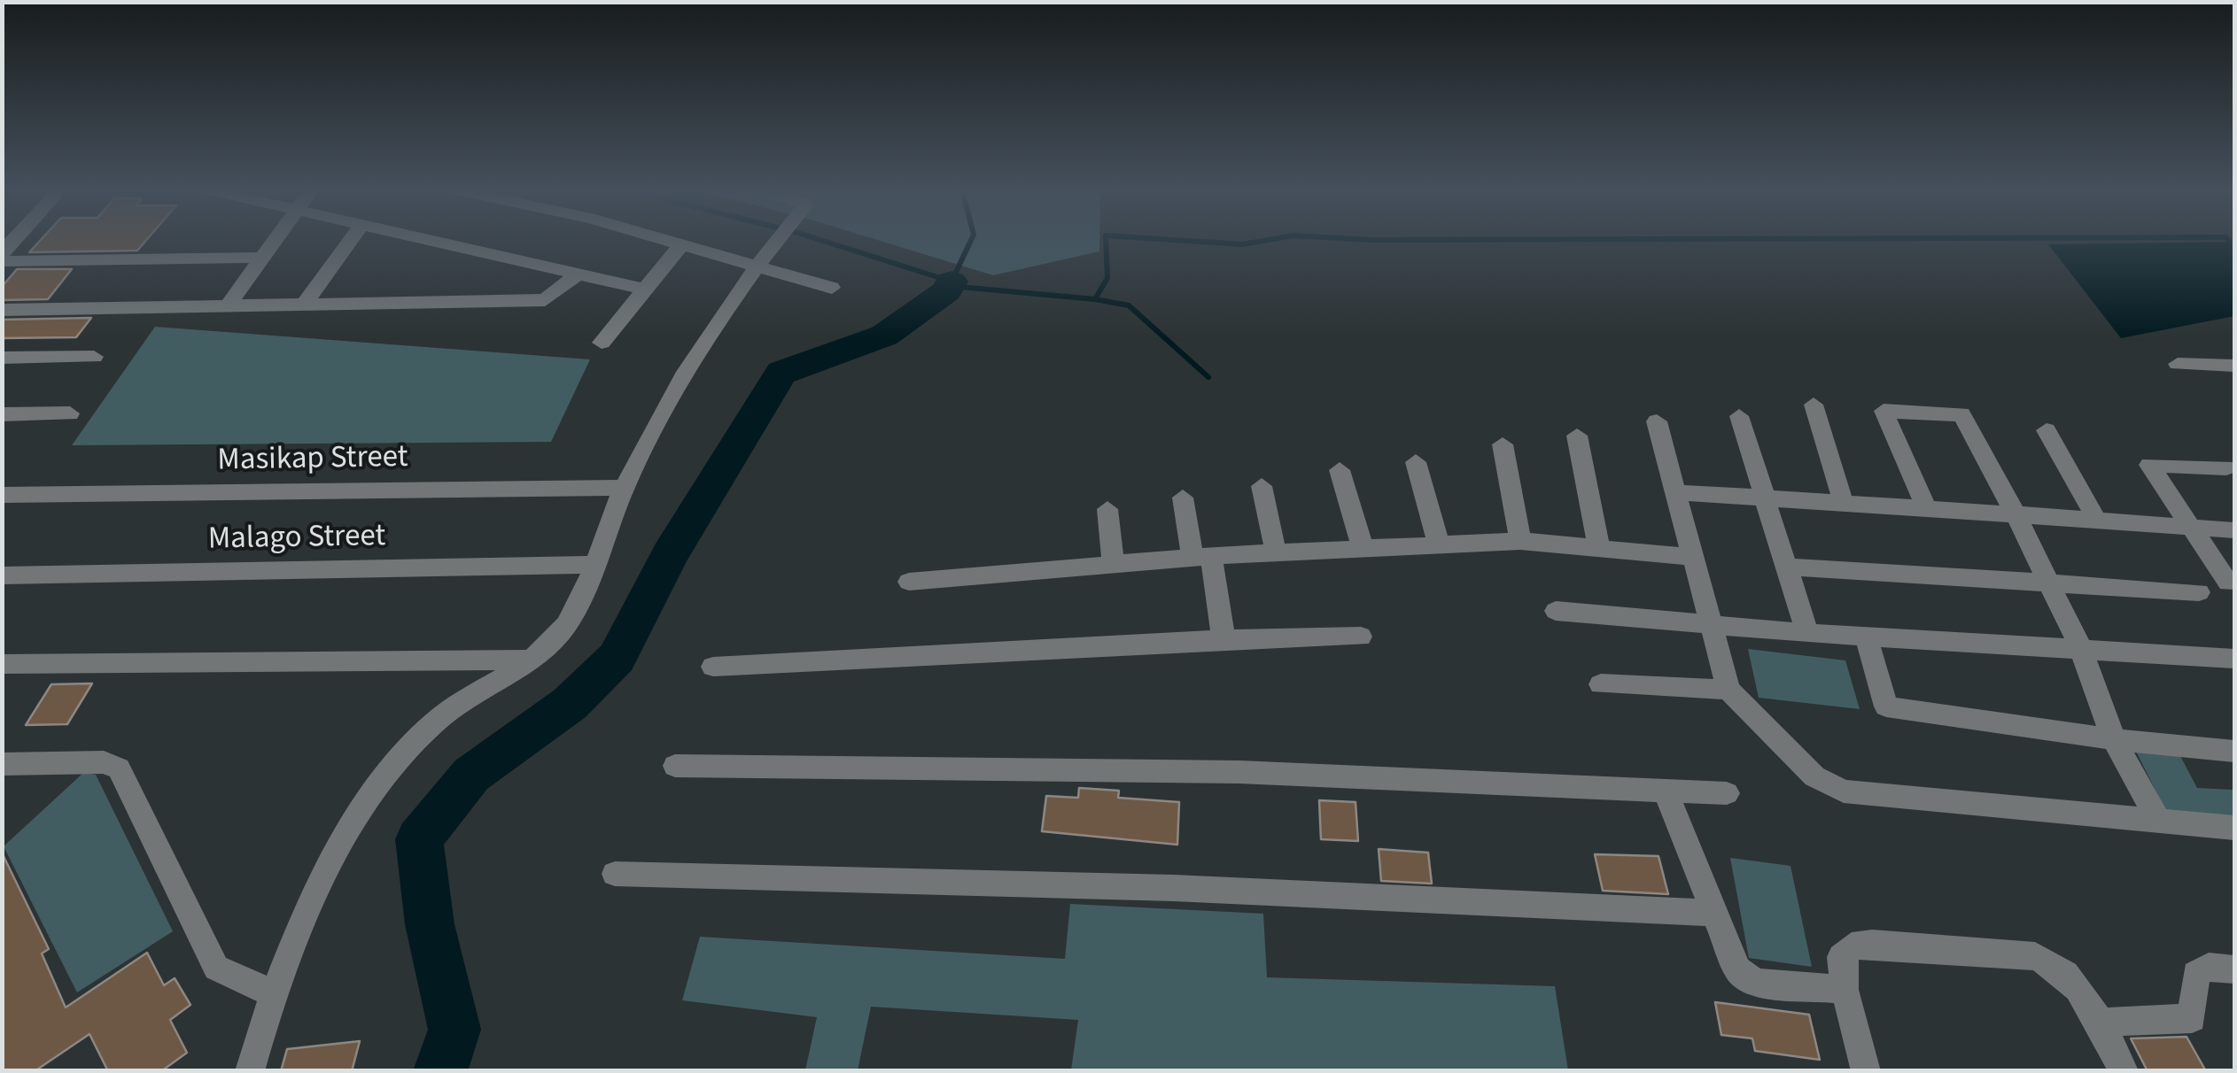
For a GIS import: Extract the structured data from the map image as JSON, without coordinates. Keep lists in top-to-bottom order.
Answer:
{
  "streets": {
    "street": ["Masikap Street", "Malago Street"]
  }
}
